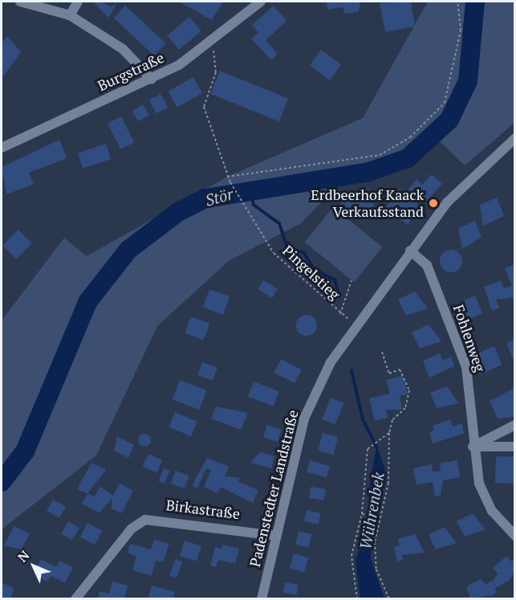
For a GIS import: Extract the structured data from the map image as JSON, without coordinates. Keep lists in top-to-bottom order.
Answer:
{
  "streets": {
    "street": [
      "Burgstraße",
      "Fohlenweg",
      "Padenstedter Landstraße",
      "Birkastraße"
    ],
    "path": ["Pingelstieg"]
  },
  "crossings": [
    ["Burgstraße", "Pingelstieg"],
    ["Pingelstieg", "Padenstedter Landstraße"],
    ["Fohlenweg", "Padenstedter Landstraße"],
    ["Padenstedter Landstraße", "Birkastraße"]
  ],
  "water": ["Stör", "Wührenbek"],
  "places": ["Erdbeerhof Kaack Verkaufsstand"],
  "north": "top left"
}
